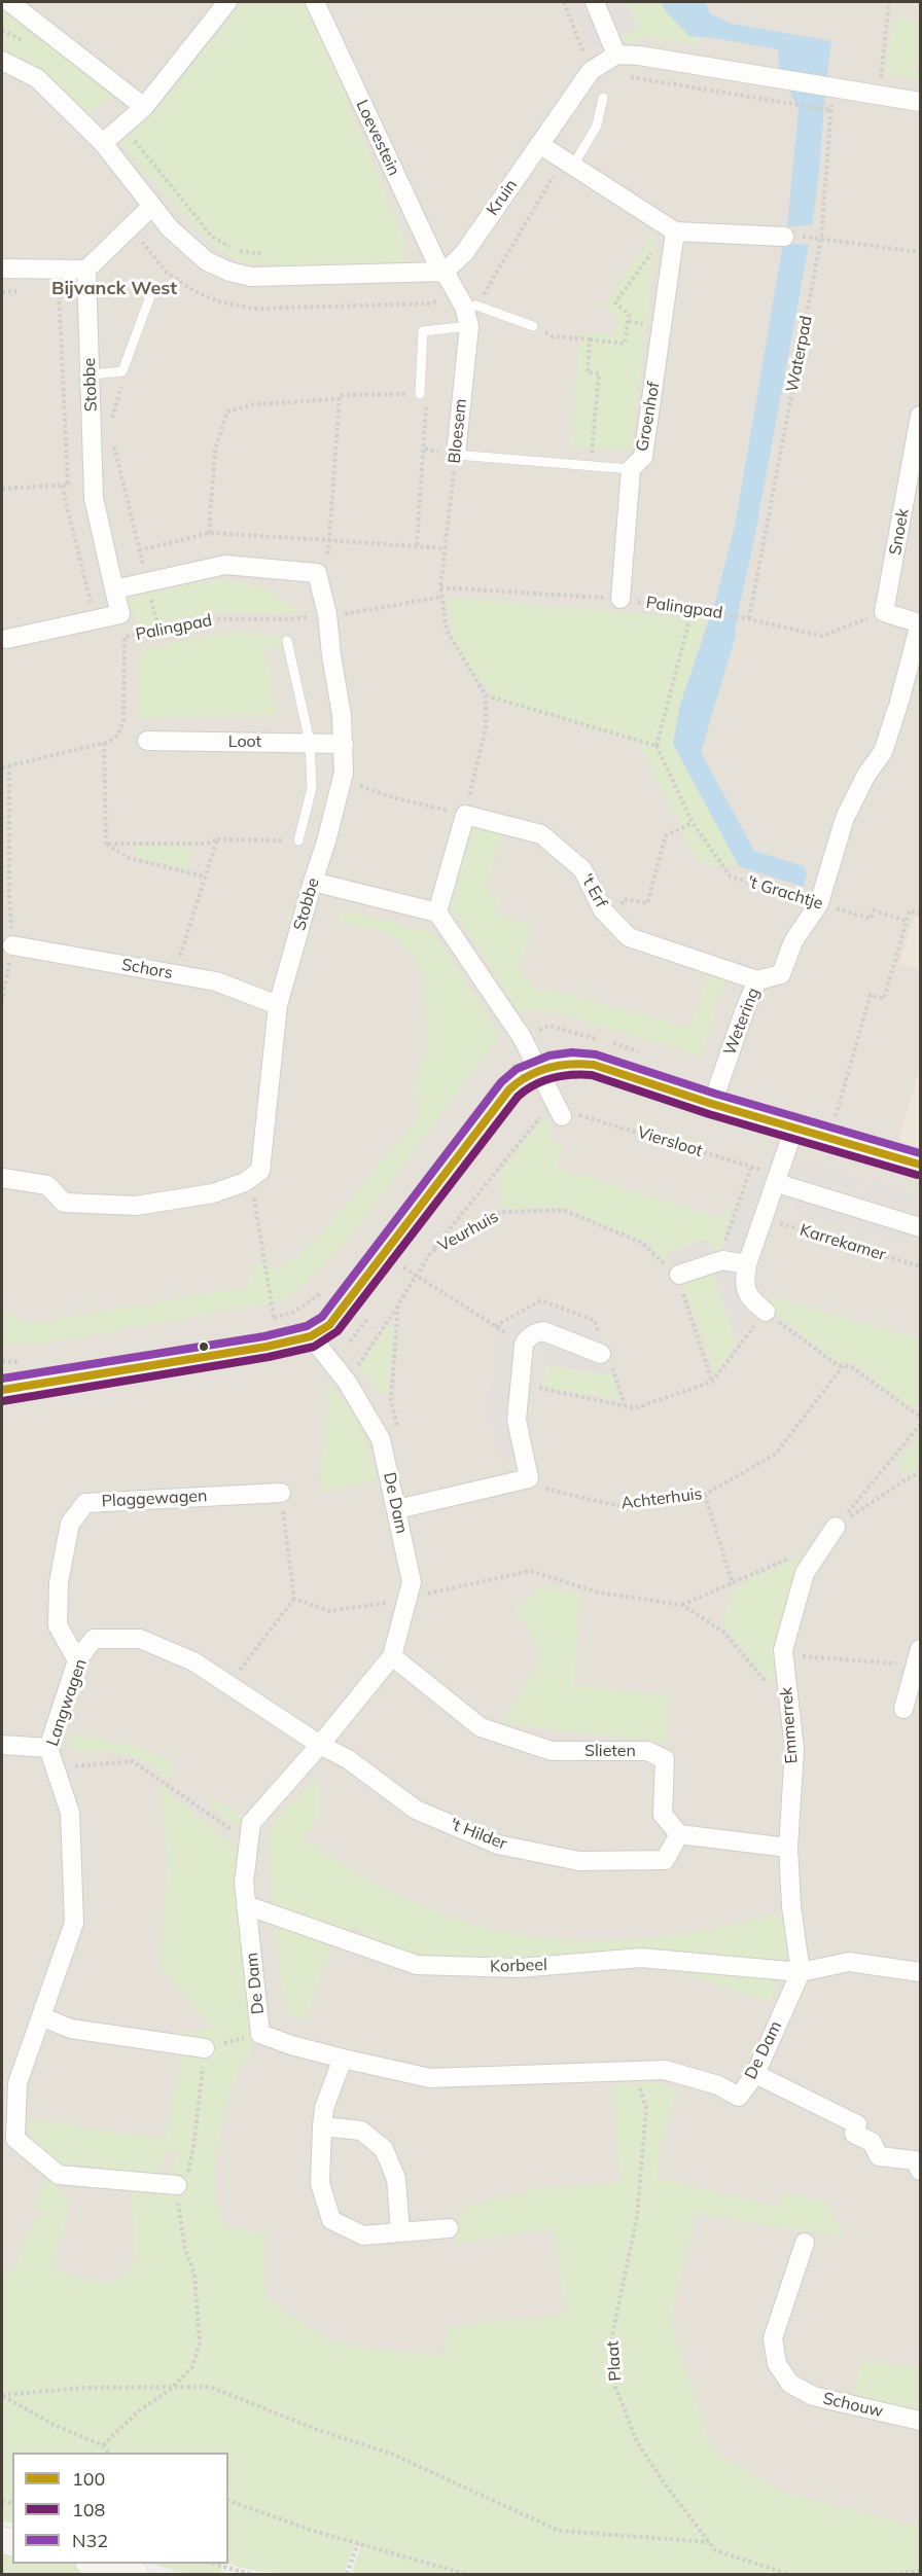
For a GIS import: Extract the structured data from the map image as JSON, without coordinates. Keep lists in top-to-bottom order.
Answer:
{
  "streets": {
    "street": [
      "Loevestein",
      "Kruin",
      "Stobbe",
      "Groenhof",
      "Bloesem",
      "Snoek",
      "Loot",
      "'t Erf",
      "Schors",
      "Wetering",
      "Plaggewagen",
      "De Dam",
      "Langwagen",
      "Emmerrek",
      "Slieten",
      "'t Hilder",
      "Korbeel",
      "Schouw"
    ],
    "path": [
      "Waterpad",
      "Palingpad",
      "'t Grachtje",
      "Viersloot",
      "Veurhuis",
      "Karrekamer",
      "Achterhuis",
      "Plaat"
    ]
  },
  "crossings": [
    ["Loevestein", "Kruin"],
    ["Loevestein", "Bloesem"],
    ["Kruin", "Bloesem"],
    ["Waterpad", "Palingpad"],
    ["Stobbe", "Palingpad"],
    ["Stobbe", "Loot"],
    ["Stobbe", "Schors"],
    ["Groenhof", "Palingpad"],
    ["Bloesem", "Palingpad"],
    ["Snoek", "Palingpad"],
    ["Snoek", "Wetering"],
    ["Palingpad", "Wetering"],
    ["'t Erf", "Wetering"],
    ["'t Grachtje", "Wetering"],
    ["Plaggewagen", "Langwagen"],
    ["De Dam", "Langwagen"],
    ["De Dam", "Emmerrek"],
    ["De Dam", "Slieten"],
    ["De Dam", "'t Hilder"],
    ["De Dam", "Korbeel"],
    ["De Dam", "Plaat"],
    ["Langwagen", "'t Hilder"],
    ["Emmerrek", "Korbeel"],
    ["Slieten", "'t Hilder"]
  ],
  "districts": ["Bijvanck West"],
  "lines": ["transit line N32", "transit line 100", "transit line 108"],
  "legend": ["100", "108", "N32"]
}
